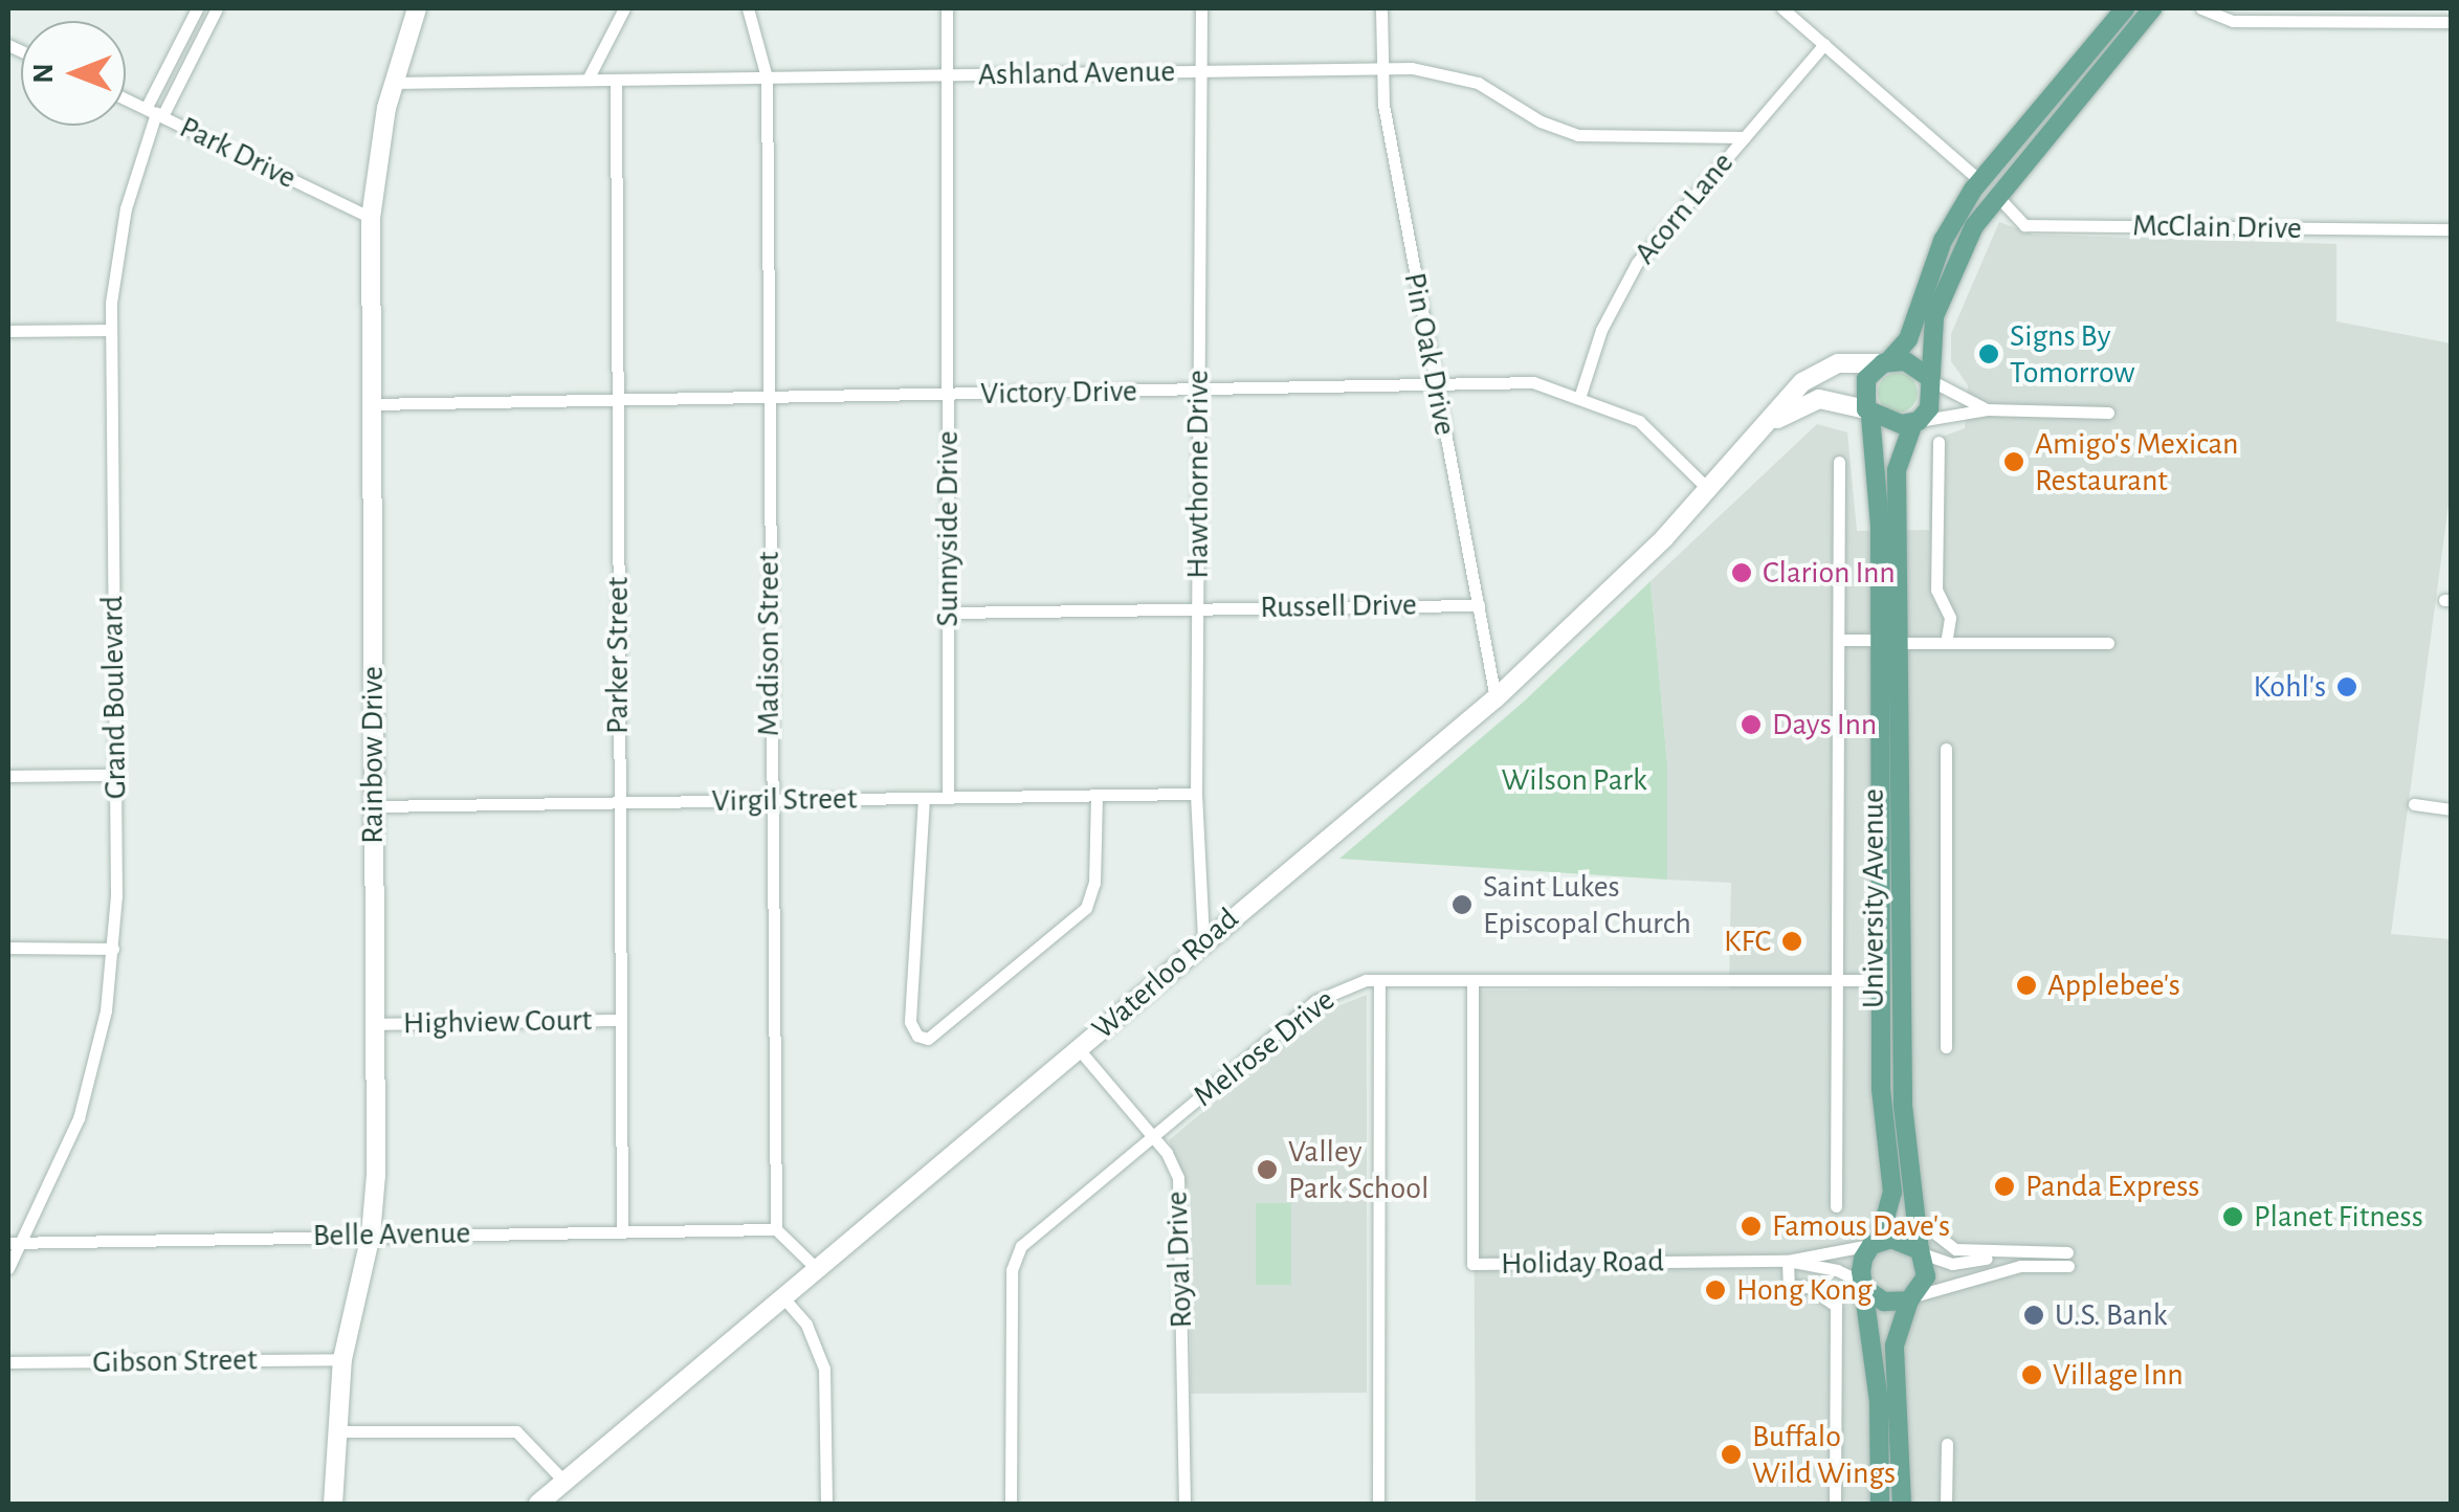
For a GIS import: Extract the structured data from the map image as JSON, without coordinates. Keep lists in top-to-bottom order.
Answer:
{
  "streets": {
    "main road": ["Rainbow Drive", "University Avenue", "Waterloo Road"],
    "street": [
      "Ashland Avenue",
      "Park Drive",
      "Acorn Lane",
      "McClain Drive",
      "Pin Oak Drive",
      "Victory Drive",
      "Hawthorne Drive",
      "Sunnyside Drive",
      "Russell Drive",
      "Madison Street",
      "Parker Street",
      "Grand Boulevard",
      "Virgil Street",
      "Highview Court",
      "Melrose Drive",
      "Belle Avenue",
      "Royal Drive",
      "Holiday Road",
      "Gibson Street"
    ]
  },
  "crossings": [
    ["Ashland Avenue", "Acorn Lane"],
    ["Ashland Avenue", "Pin Oak Drive"],
    ["Ashland Avenue", "Hawthorne Drive"],
    ["Ashland Avenue", "Sunnyside Drive"],
    ["Ashland Avenue", "Madison Street"],
    ["Ashland Avenue", "Parker Street"],
    ["Ashland Avenue", "Rainbow Drive"],
    ["Park Drive", "Grand Boulevard"],
    ["Park Drive", "Rainbow Drive"],
    ["Acorn Lane", "Victory Drive"],
    ["Pin Oak Drive", "Victory Drive"],
    ["Pin Oak Drive", "Russell Drive"],
    ["Pin Oak Drive", "Waterloo Road"],
    ["Victory Drive", "Hawthorne Drive"],
    ["Victory Drive", "Sunnyside Drive"],
    ["Victory Drive", "Madison Street"],
    ["Victory Drive", "Parker Street"],
    ["Victory Drive", "Rainbow Drive"],
    ["Victory Drive", "Waterloo Road"],
    ["Hawthorne Drive", "Russell Drive"],
    ["Hawthorne Drive", "Virgil Street"],
    ["Hawthorne Drive", "Waterloo Road"],
    ["Sunnyside Drive", "Russell Drive"],
    ["Sunnyside Drive", "Virgil Street"],
    ["Madison Street", "Virgil Street"],
    ["Madison Street", "Belle Avenue"],
    ["Parker Street", "Virgil Street"],
    ["Parker Street", "Highview Court"],
    ["Parker Street", "Belle Avenue"],
    ["Grand Boulevard", "Belle Avenue"],
    ["Rainbow Drive", "Virgil Street"],
    ["Rainbow Drive", "Highview Court"],
    ["Rainbow Drive", "Belle Avenue"],
    ["Rainbow Drive", "Gibson Street"],
    ["University Avenue", "Waterloo Road"],
    ["University Avenue", "Melrose Drive"],
    ["University Avenue", "Holiday Road"],
    ["Waterloo Road", "Royal Drive"],
    ["Melrose Drive", "Royal Drive"],
    ["Melrose Drive", "Holiday Road"]
  ],
  "parks": ["Wilson Park"],
  "places": [
    "Signs By Tomorrow",
    "Amigo's Mexican Restaurant",
    "Clarion Inn",
    "Kohl's",
    "Days Inn",
    "Saint Lukes Episcopal Church",
    "KFC",
    "Applebee's",
    "Valley Park School",
    "Panda Express",
    "Planet Fitness",
    "Famous Dave's",
    "Hong Kong",
    "U.S. Bank",
    "Village Inn",
    "Buffalo Wild Wings"
  ],
  "north": "left"
}
